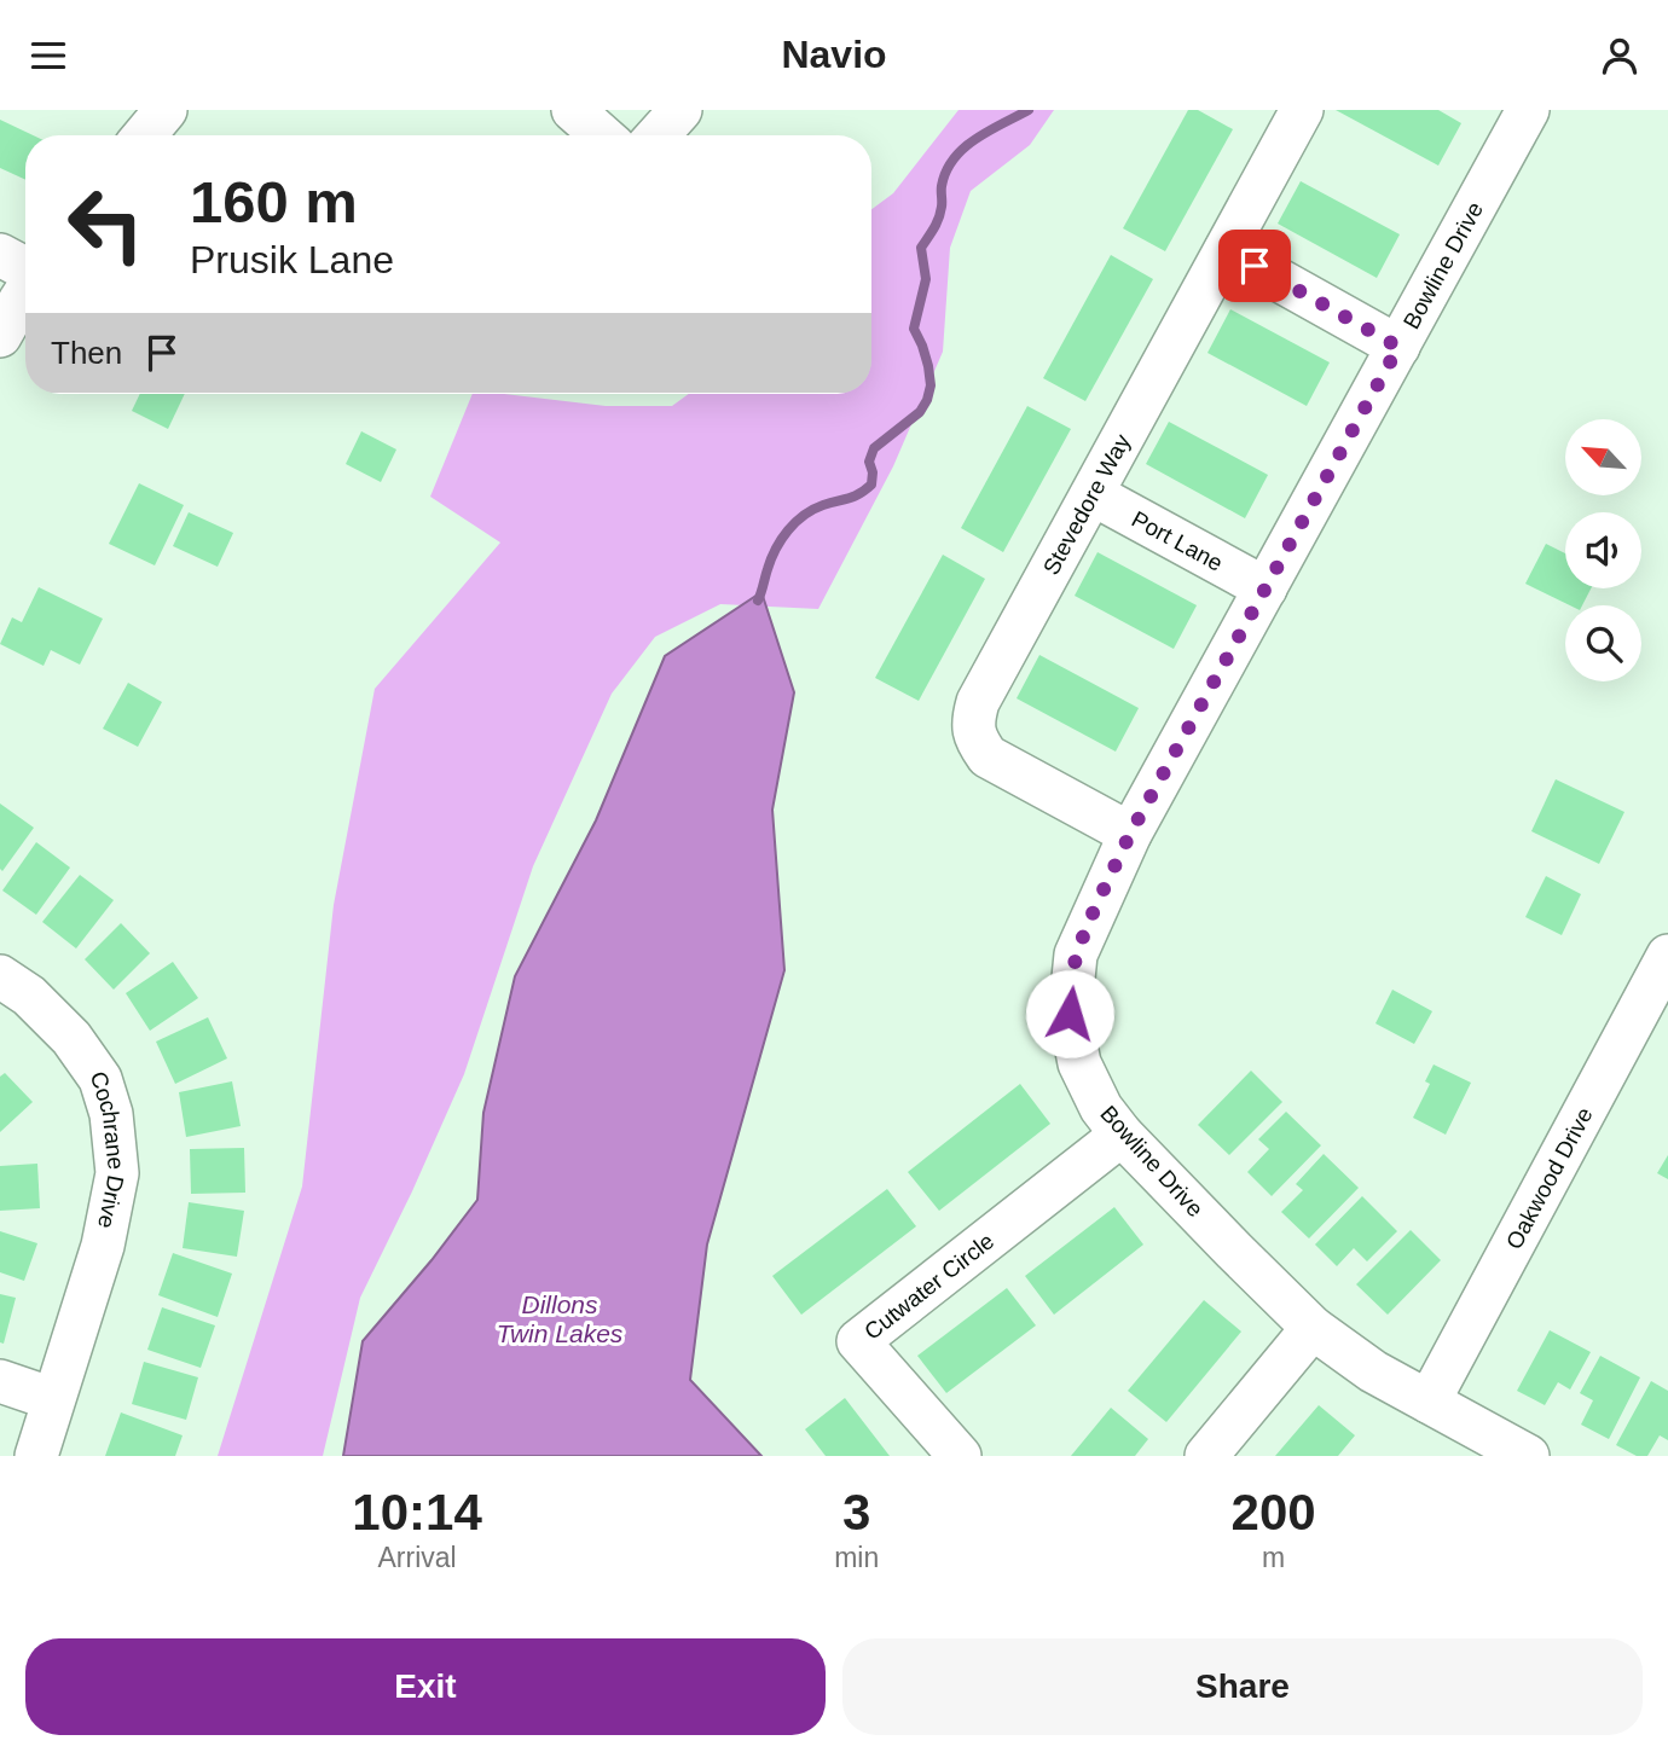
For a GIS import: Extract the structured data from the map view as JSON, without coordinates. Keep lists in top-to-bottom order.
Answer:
{
  "streets": {
    "street": [
      "Bowline Drive",
      "Stevedore Way",
      "Port Lane",
      "Cochrane Drive",
      "Oakwood Drive",
      "Cutwater Circle"
    ]
  },
  "crossings": [
    ["Bowline Drive", "Stevedore Way"],
    ["Bowline Drive", "Port Lane"],
    ["Bowline Drive", "Oakwood Drive"],
    ["Bowline Drive", "Cutwater Circle"],
    ["Stevedore Way", "Port Lane"]
  ],
  "water": ["Dillons Twin Lakes"],
  "north": "top left",
  "page": {
    "header": "Navio",
    "turn": ["160 m", "Prusik Lane"],
    "then": "Then",
    "eta": [
      "10:14",
      "Arrival",
      "3",
      "min",
      "200",
      "m"
    ],
    "buttons": ["Exit", "Share"]
  }
}
